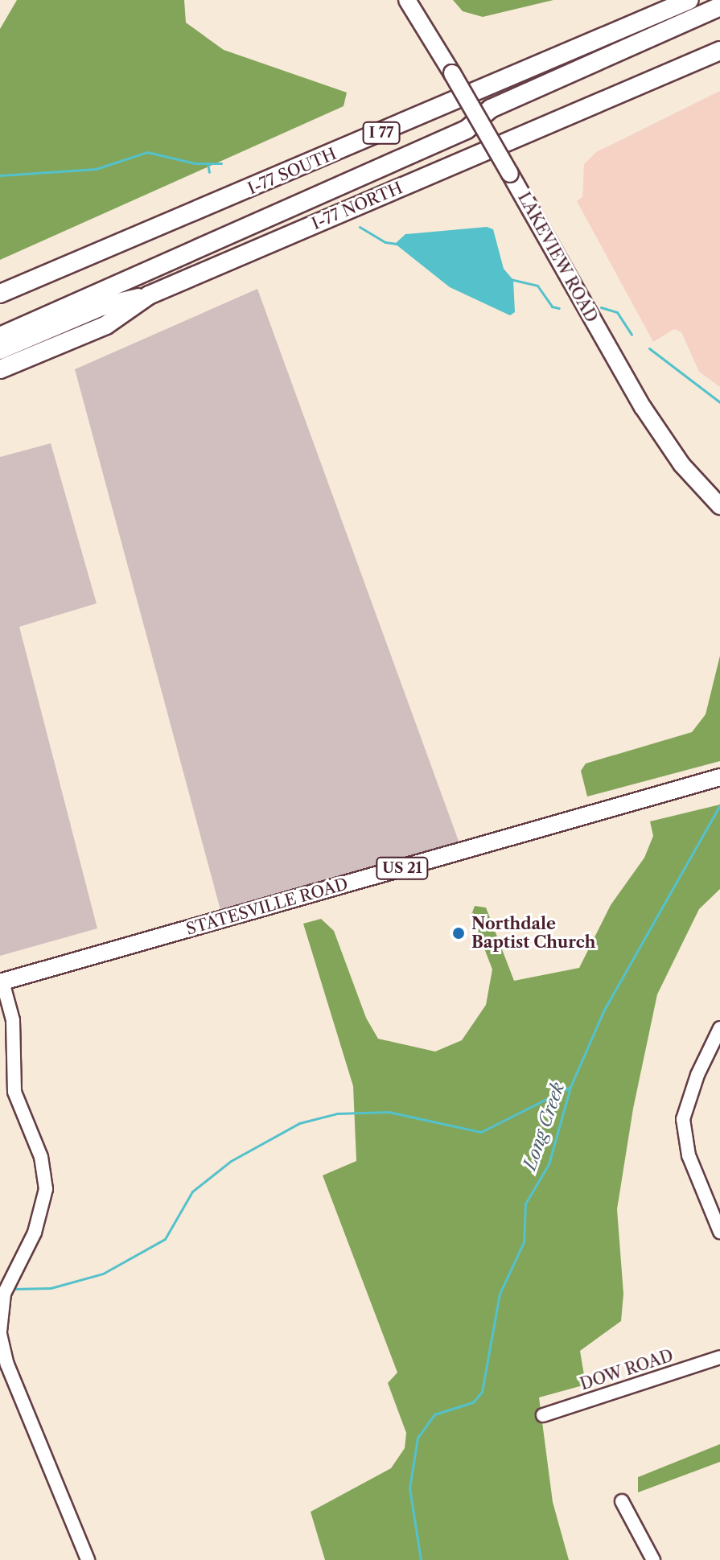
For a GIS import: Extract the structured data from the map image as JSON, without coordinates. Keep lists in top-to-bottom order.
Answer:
{
  "streets": {
    "highway": ["I 77", "I-77 SOUTH", "I-77 NORTH"],
    "main road": ["LAKEVIEW ROAD", "US 21", "STATESVILLE ROAD"],
    "street": ["DOW ROAD"]
  },
  "crossings": [
    ["I 77", "I-77 SOUTH"]
  ],
  "water": ["Long Creek"],
  "places": ["Northdale Baptist Church"]
}
